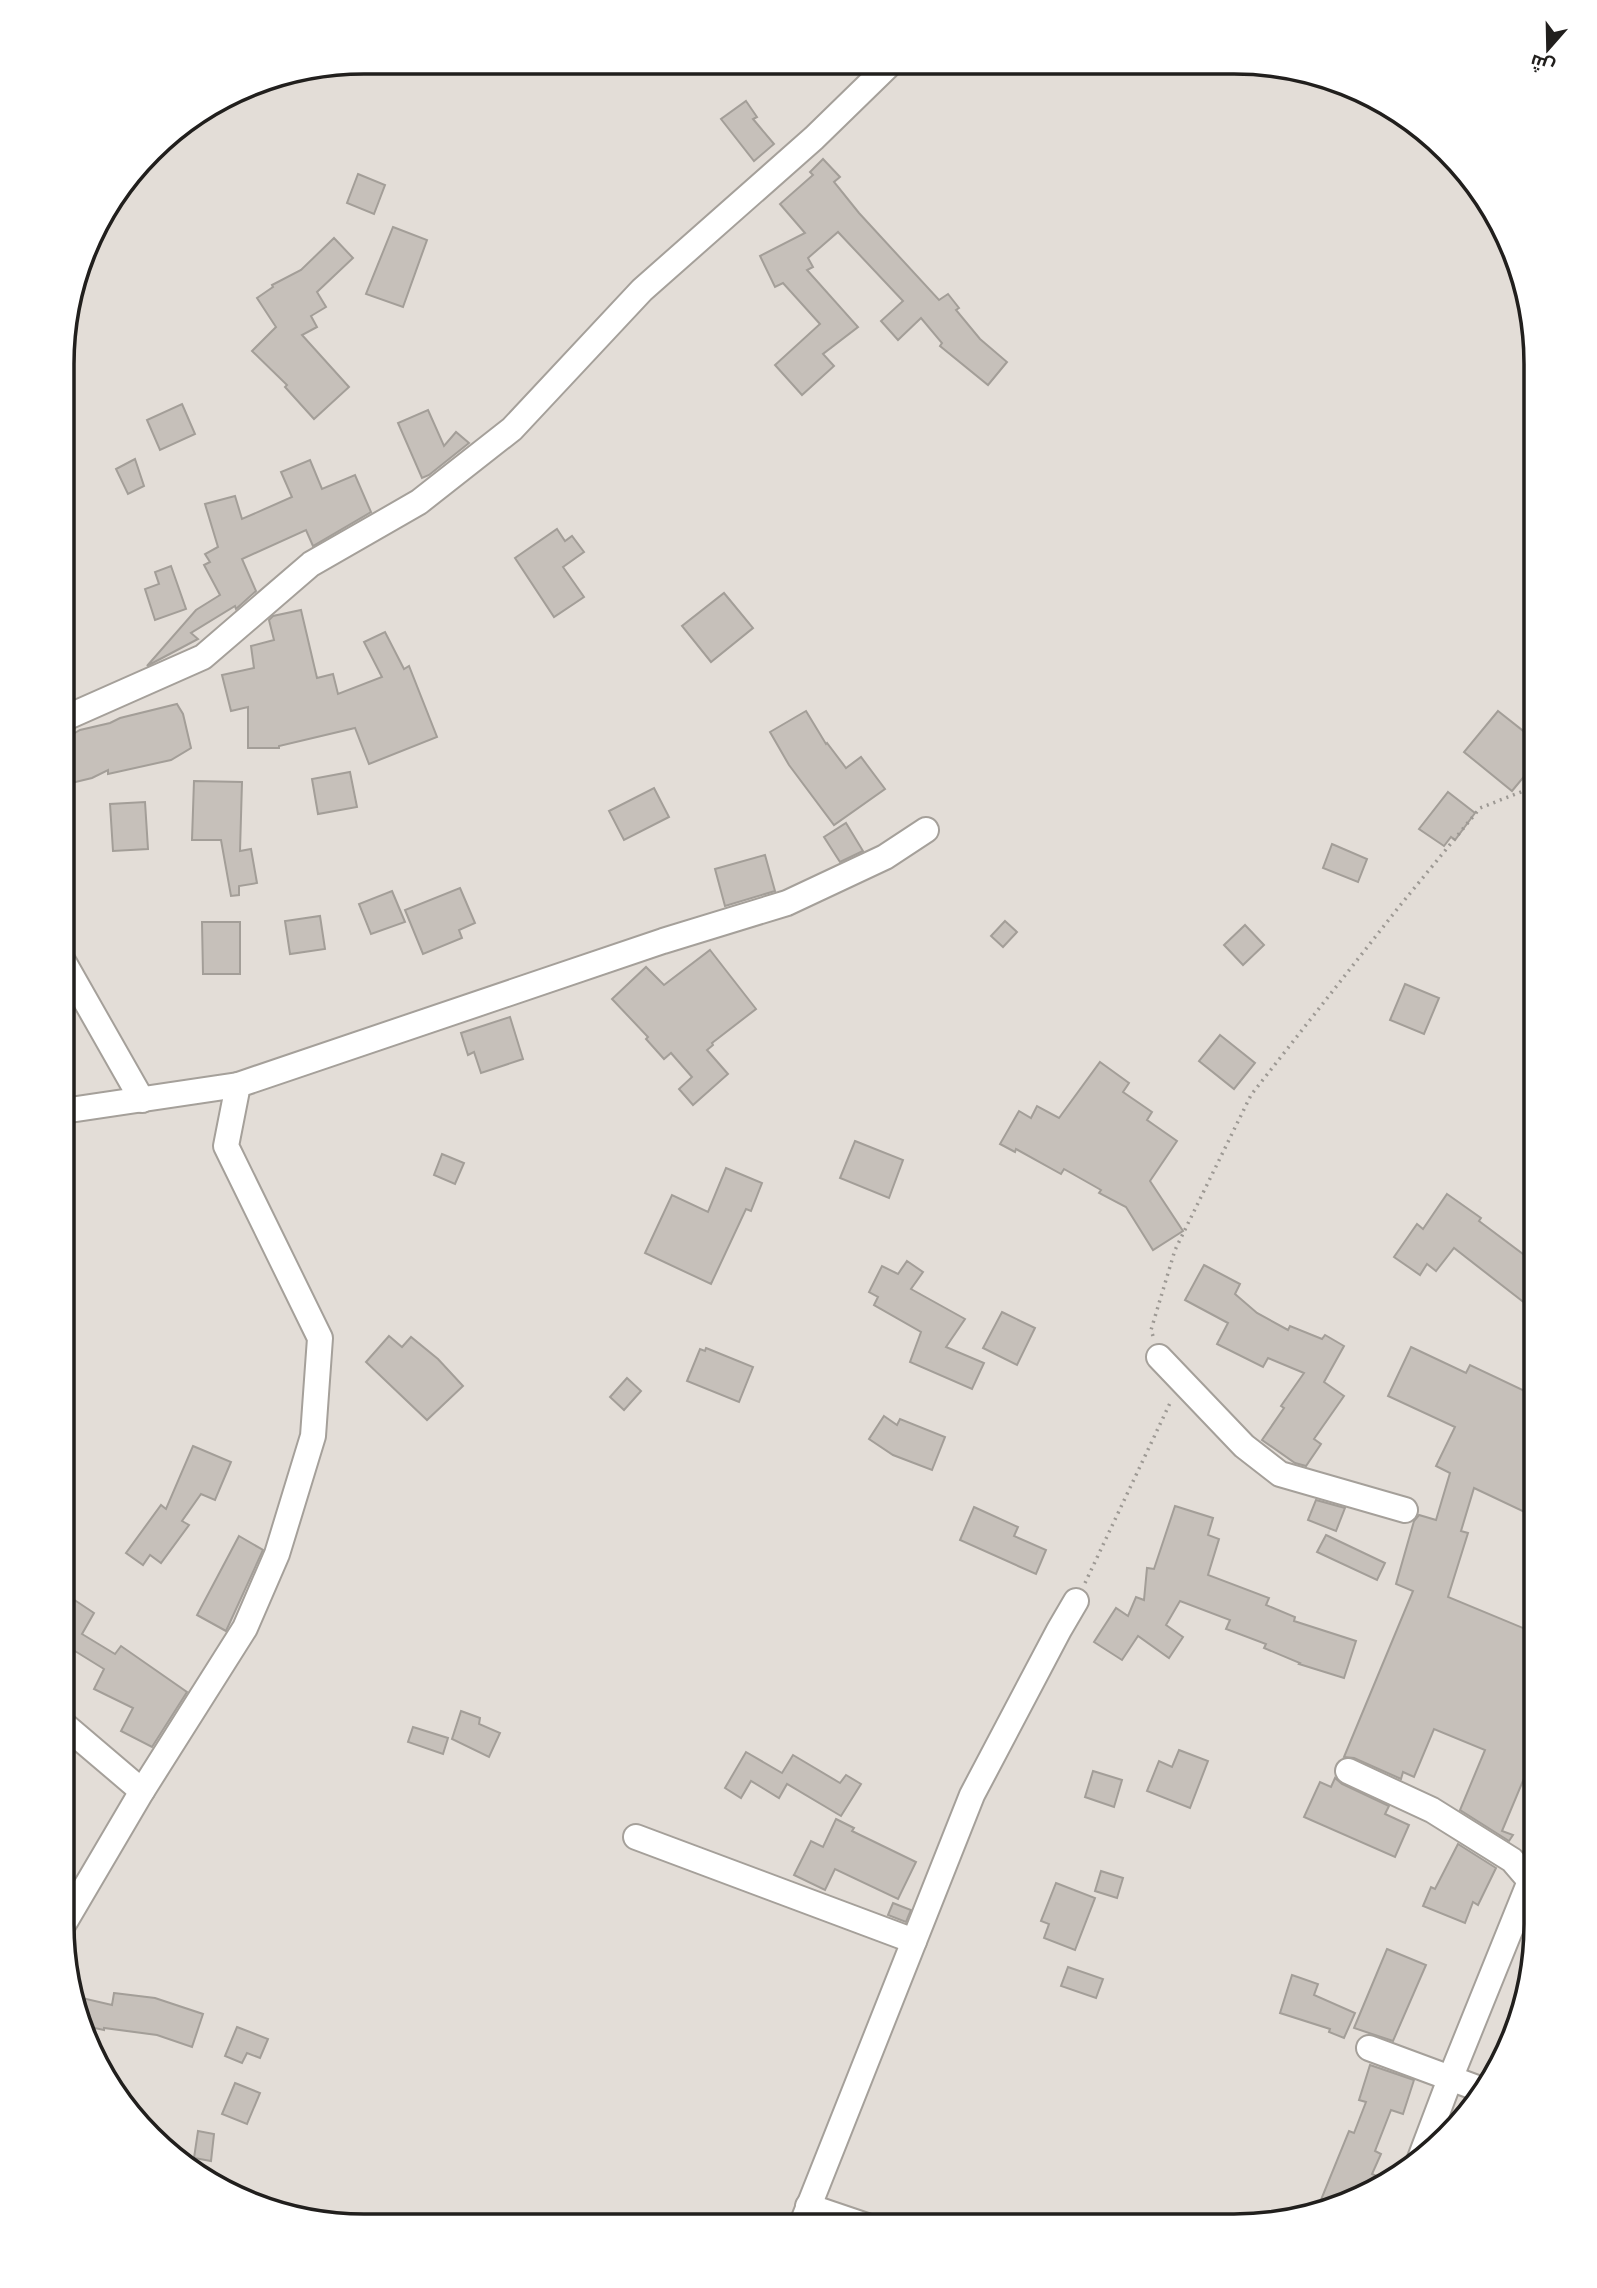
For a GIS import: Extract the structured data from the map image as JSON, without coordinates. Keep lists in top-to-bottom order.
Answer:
{
  "north": "bottom"
}
